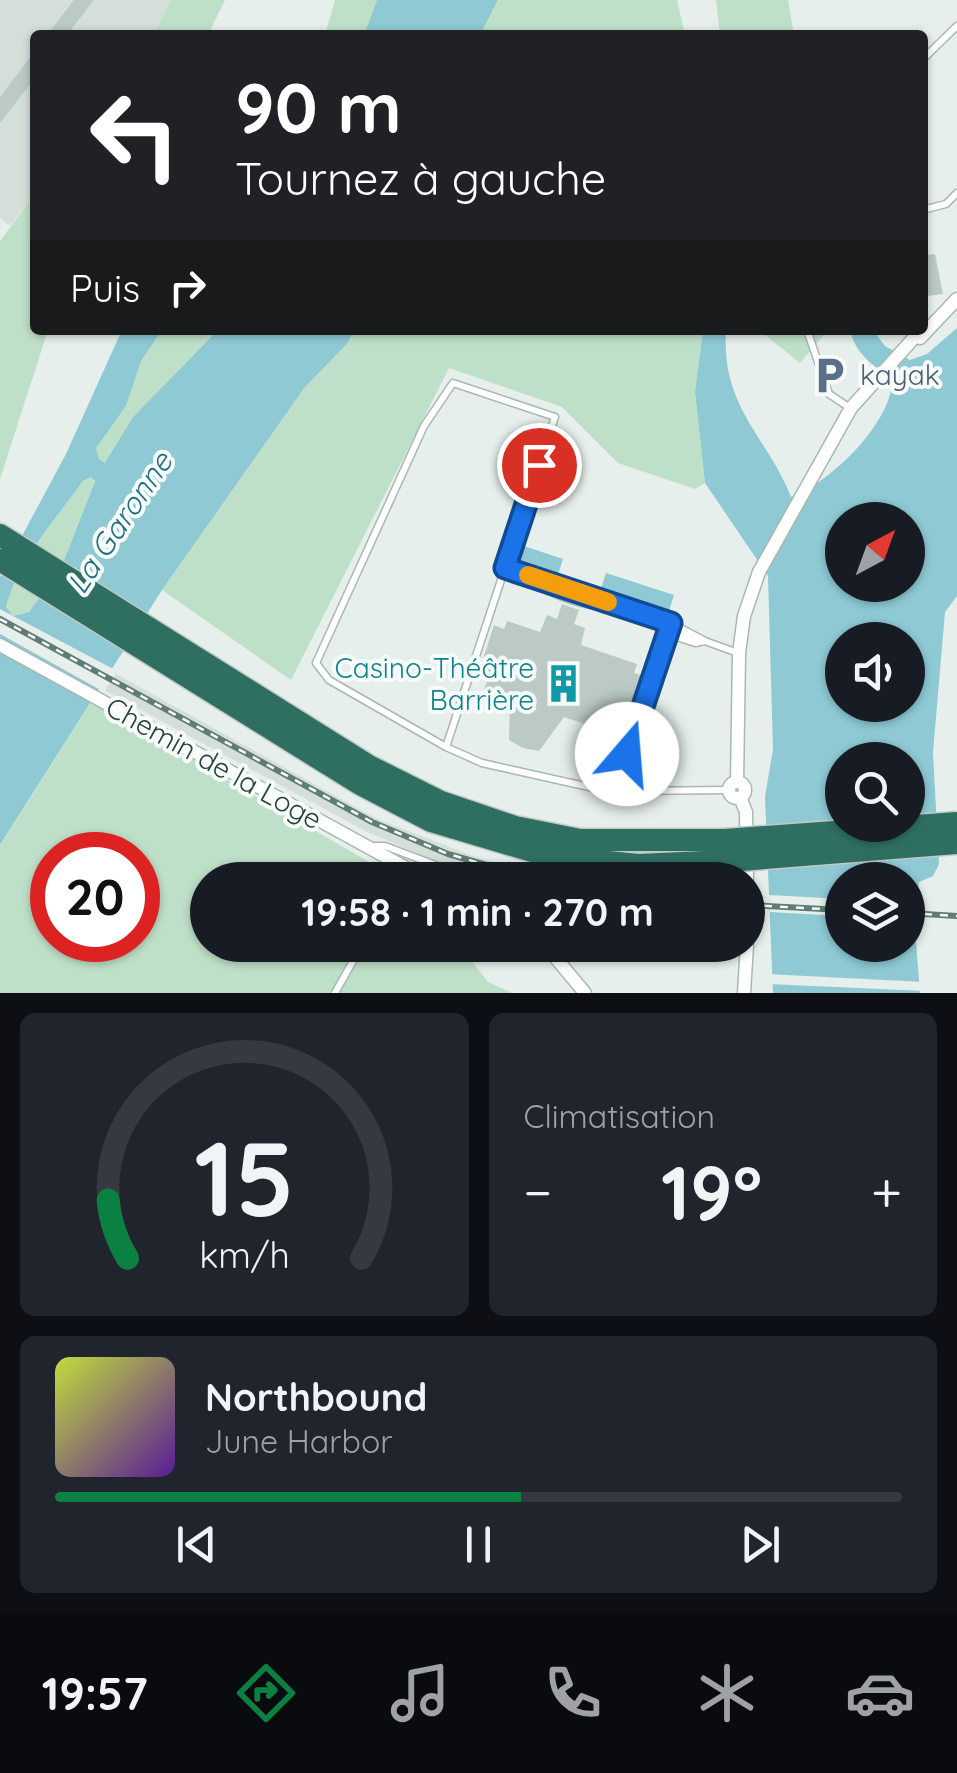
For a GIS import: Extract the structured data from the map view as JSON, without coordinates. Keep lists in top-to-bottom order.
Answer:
{
  "streets": {
    "street": ["Chemin de la Loge"]
  },
  "water": ["La Garonne"],
  "places": {
    "parking": ["kayak"],
    "building": ["Casino-Théâtre Barrière"]
  },
  "north": "top right",
  "page": {
    "turn": ["90 m", "Tournez à gauche"],
    "then": "Puis",
    "limit": "20",
    "trip": "19:58 · 1 min · 270 m",
    "tile": "Climatisation",
    "heat": ["−", "19°", "+"],
    "song": ["Northbound", "June Harbor"],
    "tabs": "19:57",
    "gauge": ["15", "km/h"]
  }
}
